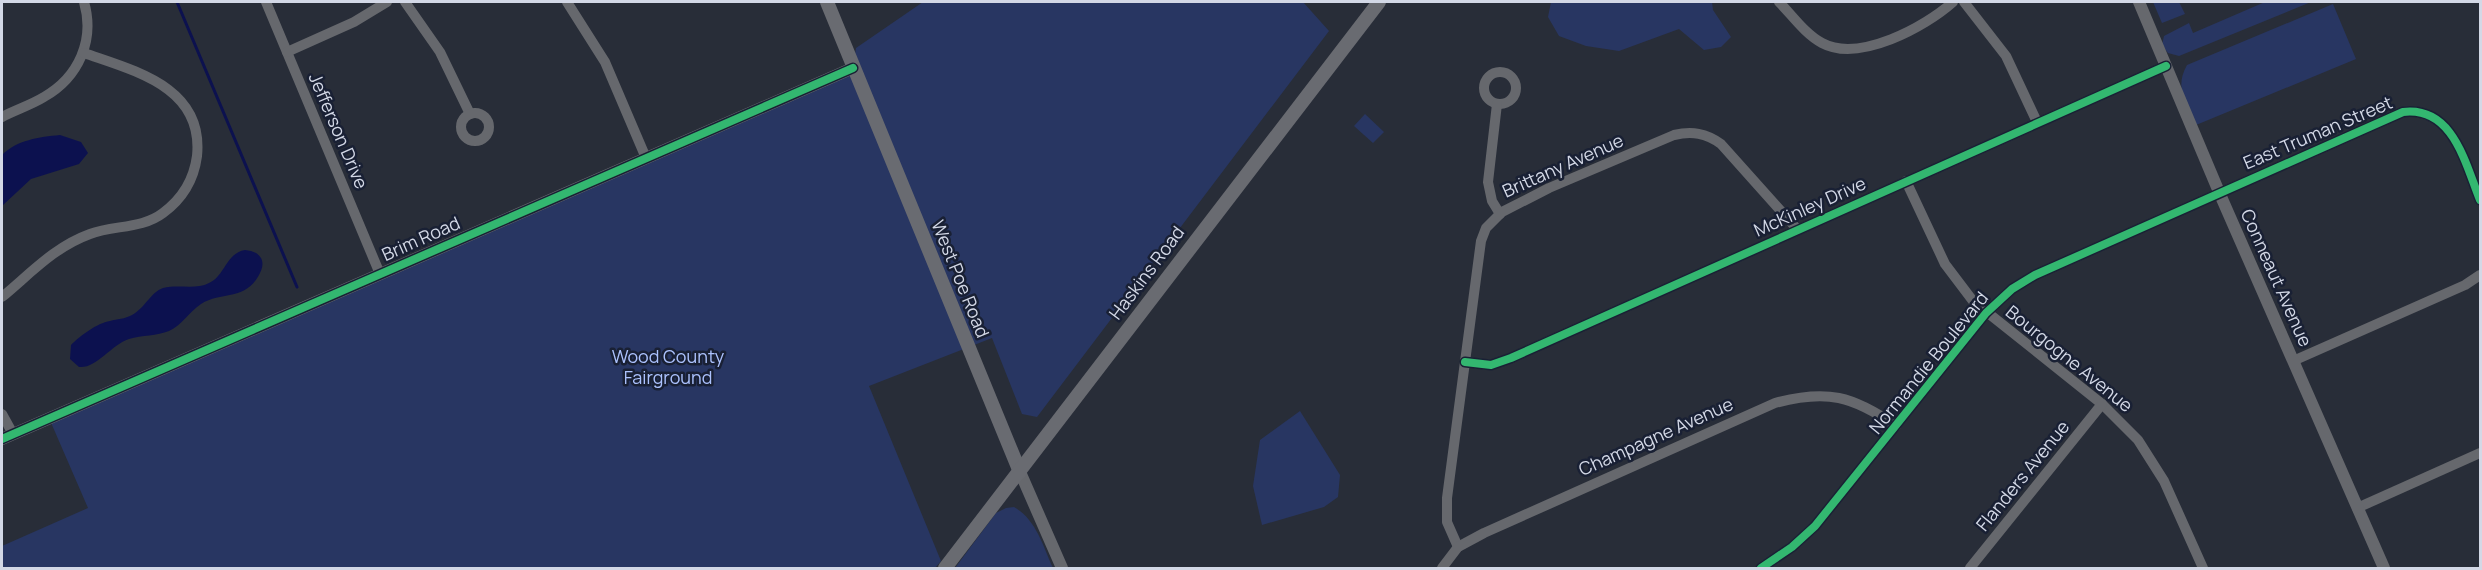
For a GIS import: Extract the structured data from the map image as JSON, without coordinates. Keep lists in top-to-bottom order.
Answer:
{
  "streets": {
    "main road": ["Haskins Road", "West Poe Road"],
    "street": [
      "Jefferson Drive",
      "East Truman Street",
      "Brittany Avenue",
      "McKinley Drive",
      "Brim Road",
      "Conneaut Avenue",
      "Bourgogne Avenue",
      "Normandie Boulevard",
      "Champagne Avenue",
      "Flanders Avenue"
    ]
  },
  "crossings": [
    ["Jefferson Drive", "Brim Road"],
    ["East Truman Street", "Conneaut Avenue"],
    ["East Truman Street", "Normandie Boulevard"],
    ["Brittany Avenue", "McKinley Drive"],
    ["Brittany Avenue", "Champagne Avenue"],
    ["McKinley Drive", "Conneaut Avenue"],
    ["McKinley Drive", "Bourgogne Avenue"],
    ["Brim Road", "West Poe Road"],
    ["Haskins Road", "West Poe Road"],
    ["Conneaut Avenue", "Normandie Boulevard"],
    ["Bourgogne Avenue", "Normandie Boulevard"],
    ["Bourgogne Avenue", "Flanders Avenue"],
    ["Normandie Boulevard", "Champagne Avenue"]
  ],
  "parks": ["Wood County Fairground"]
}
